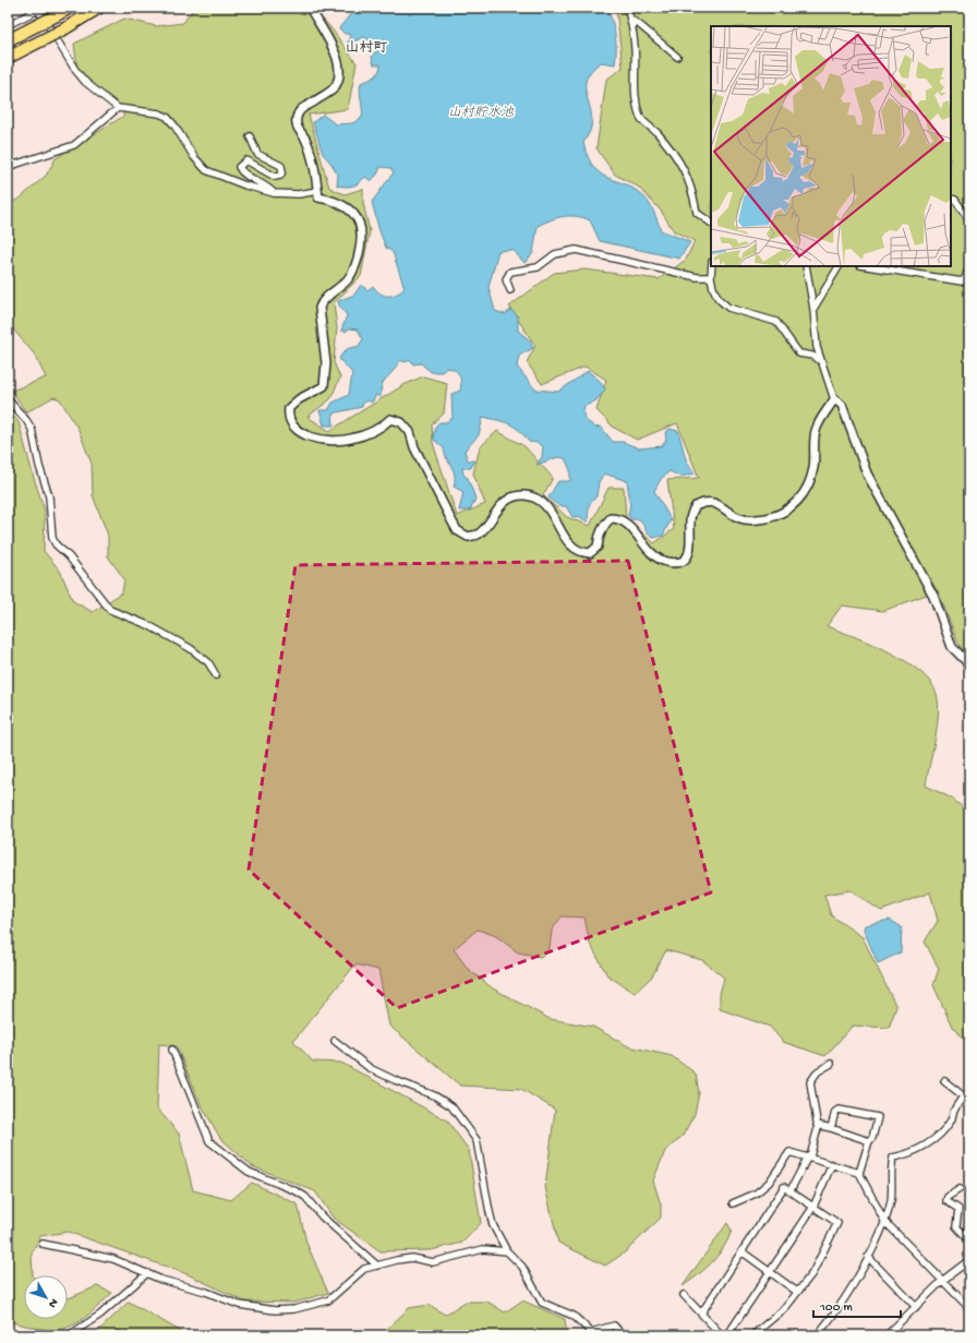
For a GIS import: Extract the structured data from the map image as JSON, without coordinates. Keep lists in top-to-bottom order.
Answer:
{
  "districts": ["山村町"],
  "water": ["山村貯水池"],
  "scale_bar": "100 m",
  "north": "bottom right"
}
